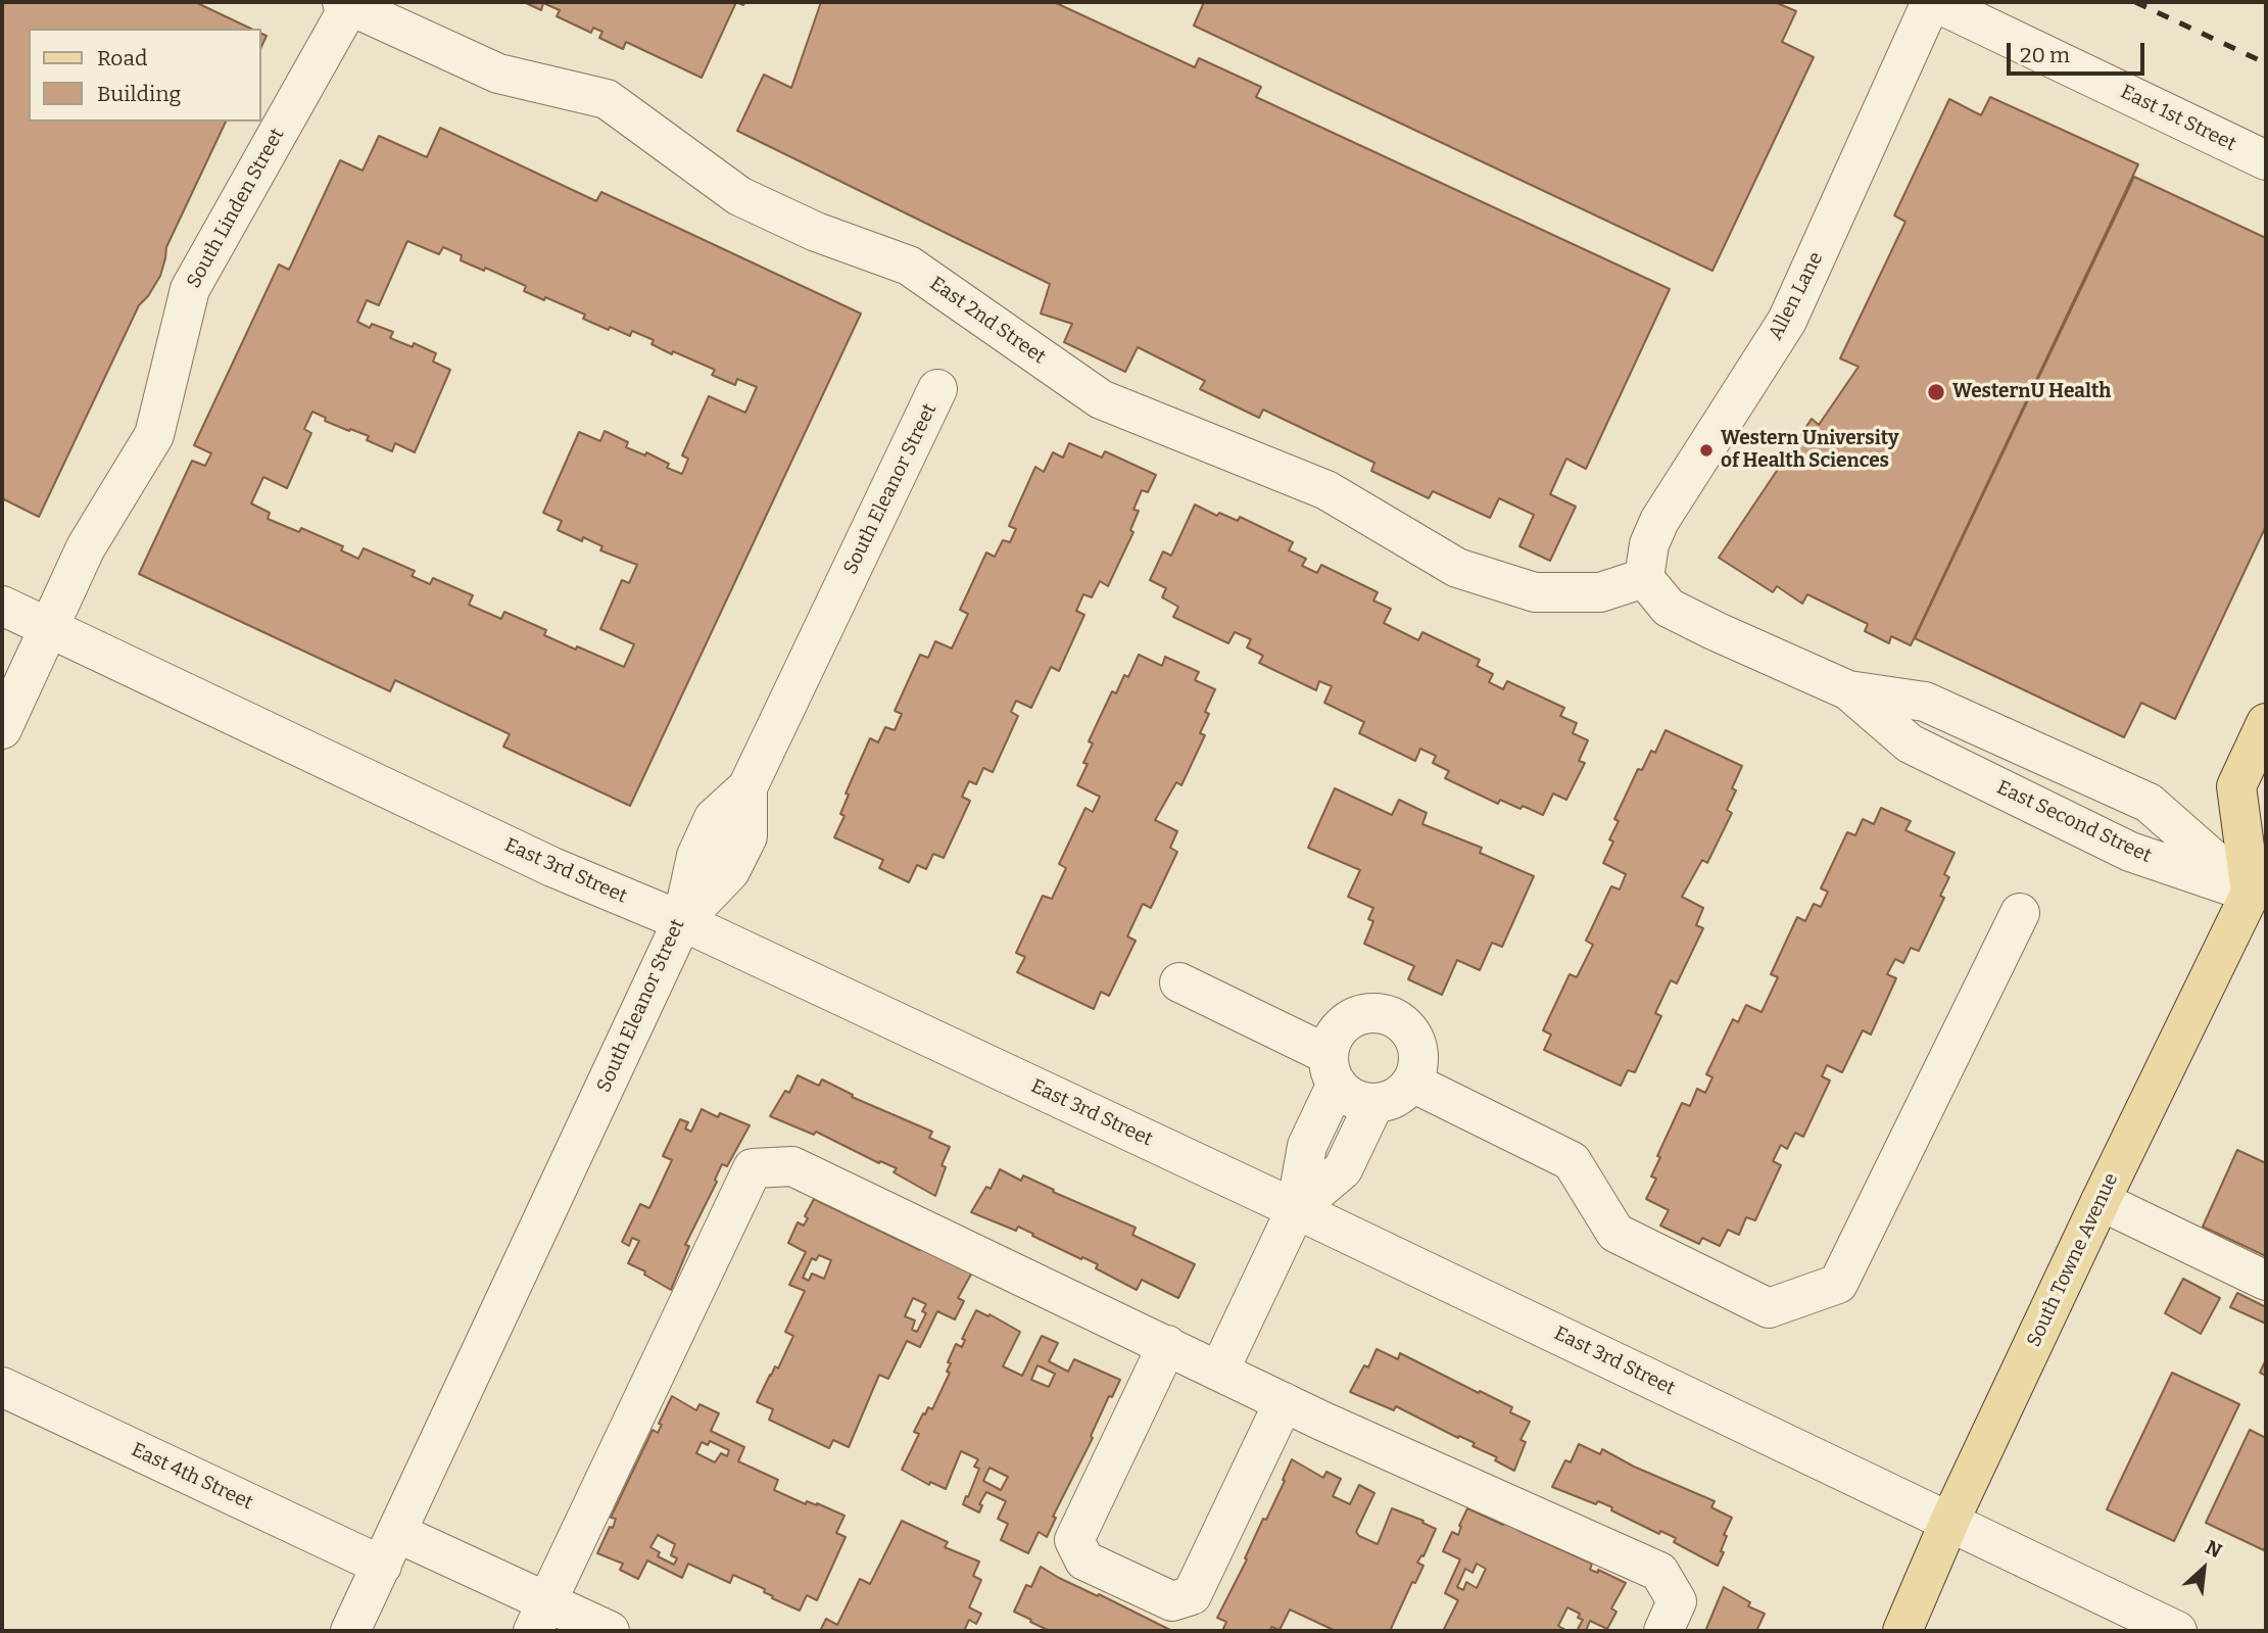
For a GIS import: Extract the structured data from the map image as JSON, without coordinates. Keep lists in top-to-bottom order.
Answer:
{
  "streets": {
    "main road": ["South Towne Avenue"],
    "street": [
      "East 1st Street",
      "South Linden Street",
      "Allen Lane",
      "East 2nd Street",
      "South Eleanor Street",
      "East Second Street",
      "East 3rd Street",
      "East 4th Street"
    ]
  },
  "crossings": [
    ["East 1st Street", "Allen Lane"],
    ["South Linden Street", "East 2nd Street"],
    ["South Linden Street", "East 3rd Street"],
    ["Allen Lane", "East 2nd Street"],
    ["Allen Lane", "East Second Street"],
    ["East 2nd Street", "East Second Street"],
    ["South Eleanor Street", "East 3rd Street"],
    ["South Eleanor Street", "East 4th Street"],
    ["East Second Street", "South Towne Avenue"],
    ["East 3rd Street", "South Towne Avenue"]
  ],
  "places": ["WesternU Health", "Western University of Health Sciences"],
  "legend": ["Road", "Building"],
  "scale_bar": "20 m",
  "north": "top right"
}
